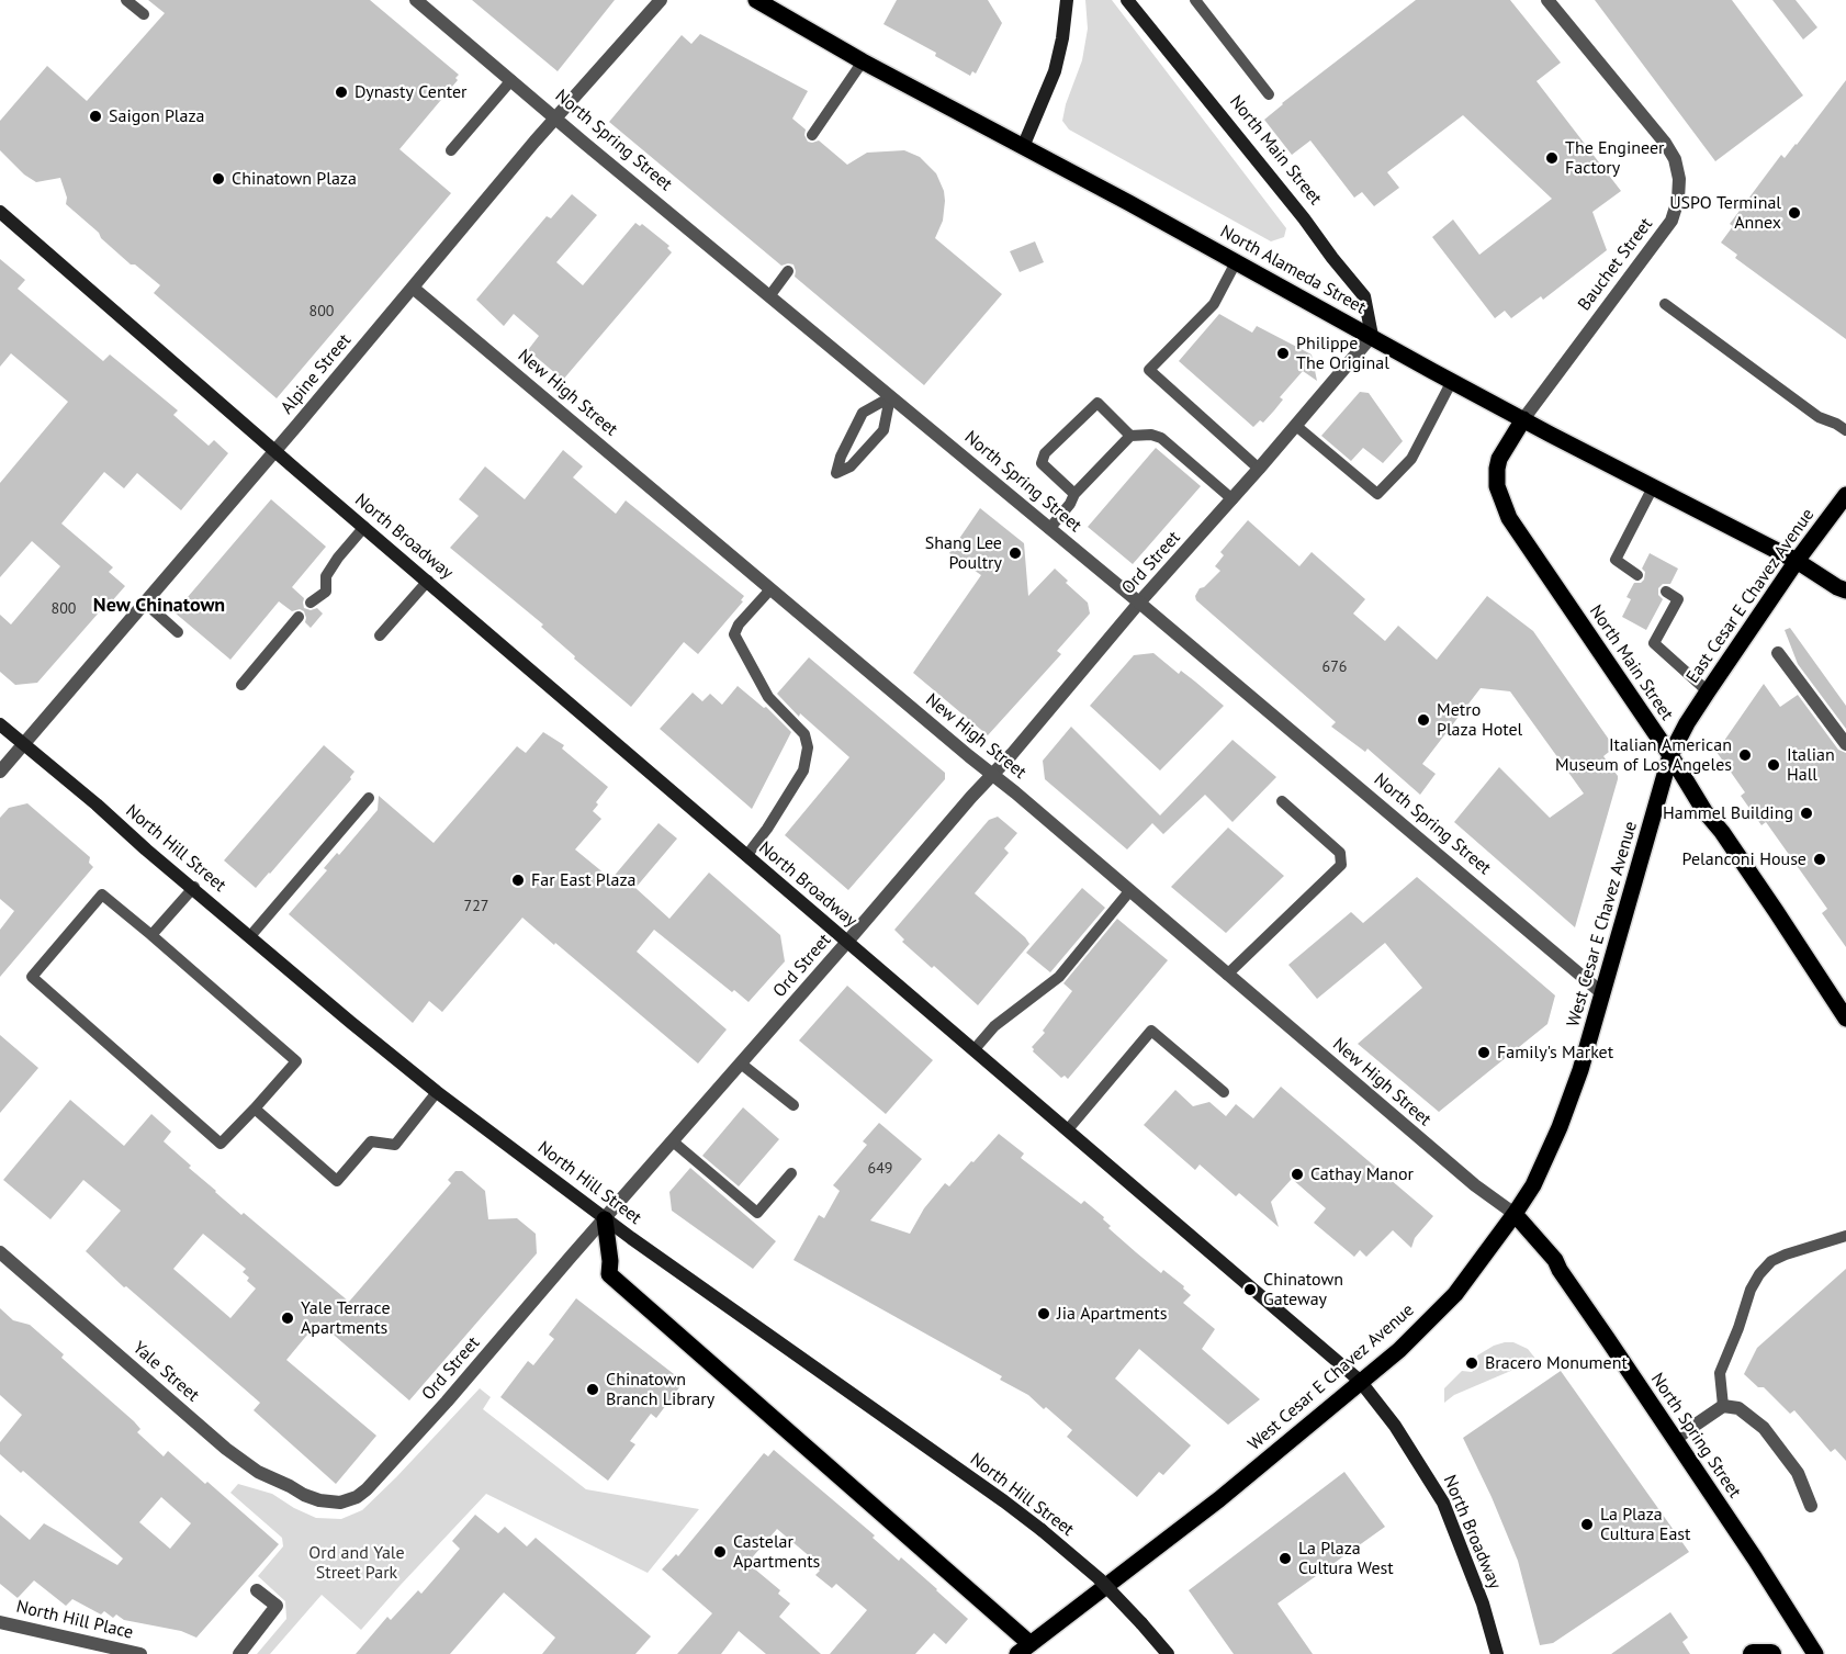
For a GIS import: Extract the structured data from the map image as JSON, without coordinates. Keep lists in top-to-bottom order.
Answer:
{
  "streets": {
    "main road": [
      "North Spring Street",
      "North Main Street",
      "North Alameda Street",
      "North Broadway",
      "East Cesar E Chavez Avenue",
      "North Hill Street",
      "West Cesar E Chavez Avenue"
    ],
    "street": [
      "Bauchet Street",
      "Alpine Street",
      "New High Street",
      "Ord Street",
      "Yale Street",
      "North Hill Place"
    ]
  },
  "crossings": [
    ["North Spring Street", "Alpine Street"],
    ["North Spring Street", "New High Street"],
    ["North Spring Street", "Ord Street"],
    ["North Spring Street", "West Cesar E Chavez Avenue"],
    ["North Main Street", "Bauchet Street"],
    ["North Main Street", "North Alameda Street"],
    ["North Main Street", "Ord Street"],
    ["North Main Street", "East Cesar E Chavez Avenue"],
    ["North Main Street", "West Cesar E Chavez Avenue"],
    ["Bauchet Street", "North Alameda Street"],
    ["North Alameda Street", "Ord Street"],
    ["North Alameda Street", "East Cesar E Chavez Avenue"],
    ["Alpine Street", "New High Street"],
    ["Alpine Street", "North Broadway"],
    ["Alpine Street", "North Hill Street"],
    ["New High Street", "Ord Street"],
    ["New High Street", "West Cesar E Chavez Avenue"],
    ["North Broadway", "Ord Street"],
    ["North Broadway", "West Cesar E Chavez Avenue"],
    ["Ord Street", "North Hill Street"],
    ["Ord Street", "Yale Street"],
    ["East Cesar E Chavez Avenue", "West Cesar E Chavez Avenue"]
  ],
  "districts": ["New Chinatown"],
  "parks": ["Ord and Yale Street Park"],
  "places": [
    "Dynasty Center",
    "Saigon Plaza",
    "The Engineer Factory",
    "Chinatown Plaza",
    "USPO Terminal Annex",
    "Philippe The Original",
    "Shang Lee Poultry",
    "Metro Plaza Hotel",
    "Italian American Museum of Los Angeles",
    "Italian Hall",
    "Hammel Building",
    "Pelanconi House",
    "Far East Plaza",
    "Family's Market",
    "Cathay Manor",
    "Chinatown Gateway",
    "Jia Apartments",
    "Yale Terrace Apartments",
    "Bracero Monument",
    "Chinatown Branch Library",
    "La Plaza Cultura East",
    "Castelar Apartments",
    "La Plaza Cultura West"
  ],
  "house_numbers": [
    "800",
    "800",
    "676",
    "727",
    "649"
  ]
}
